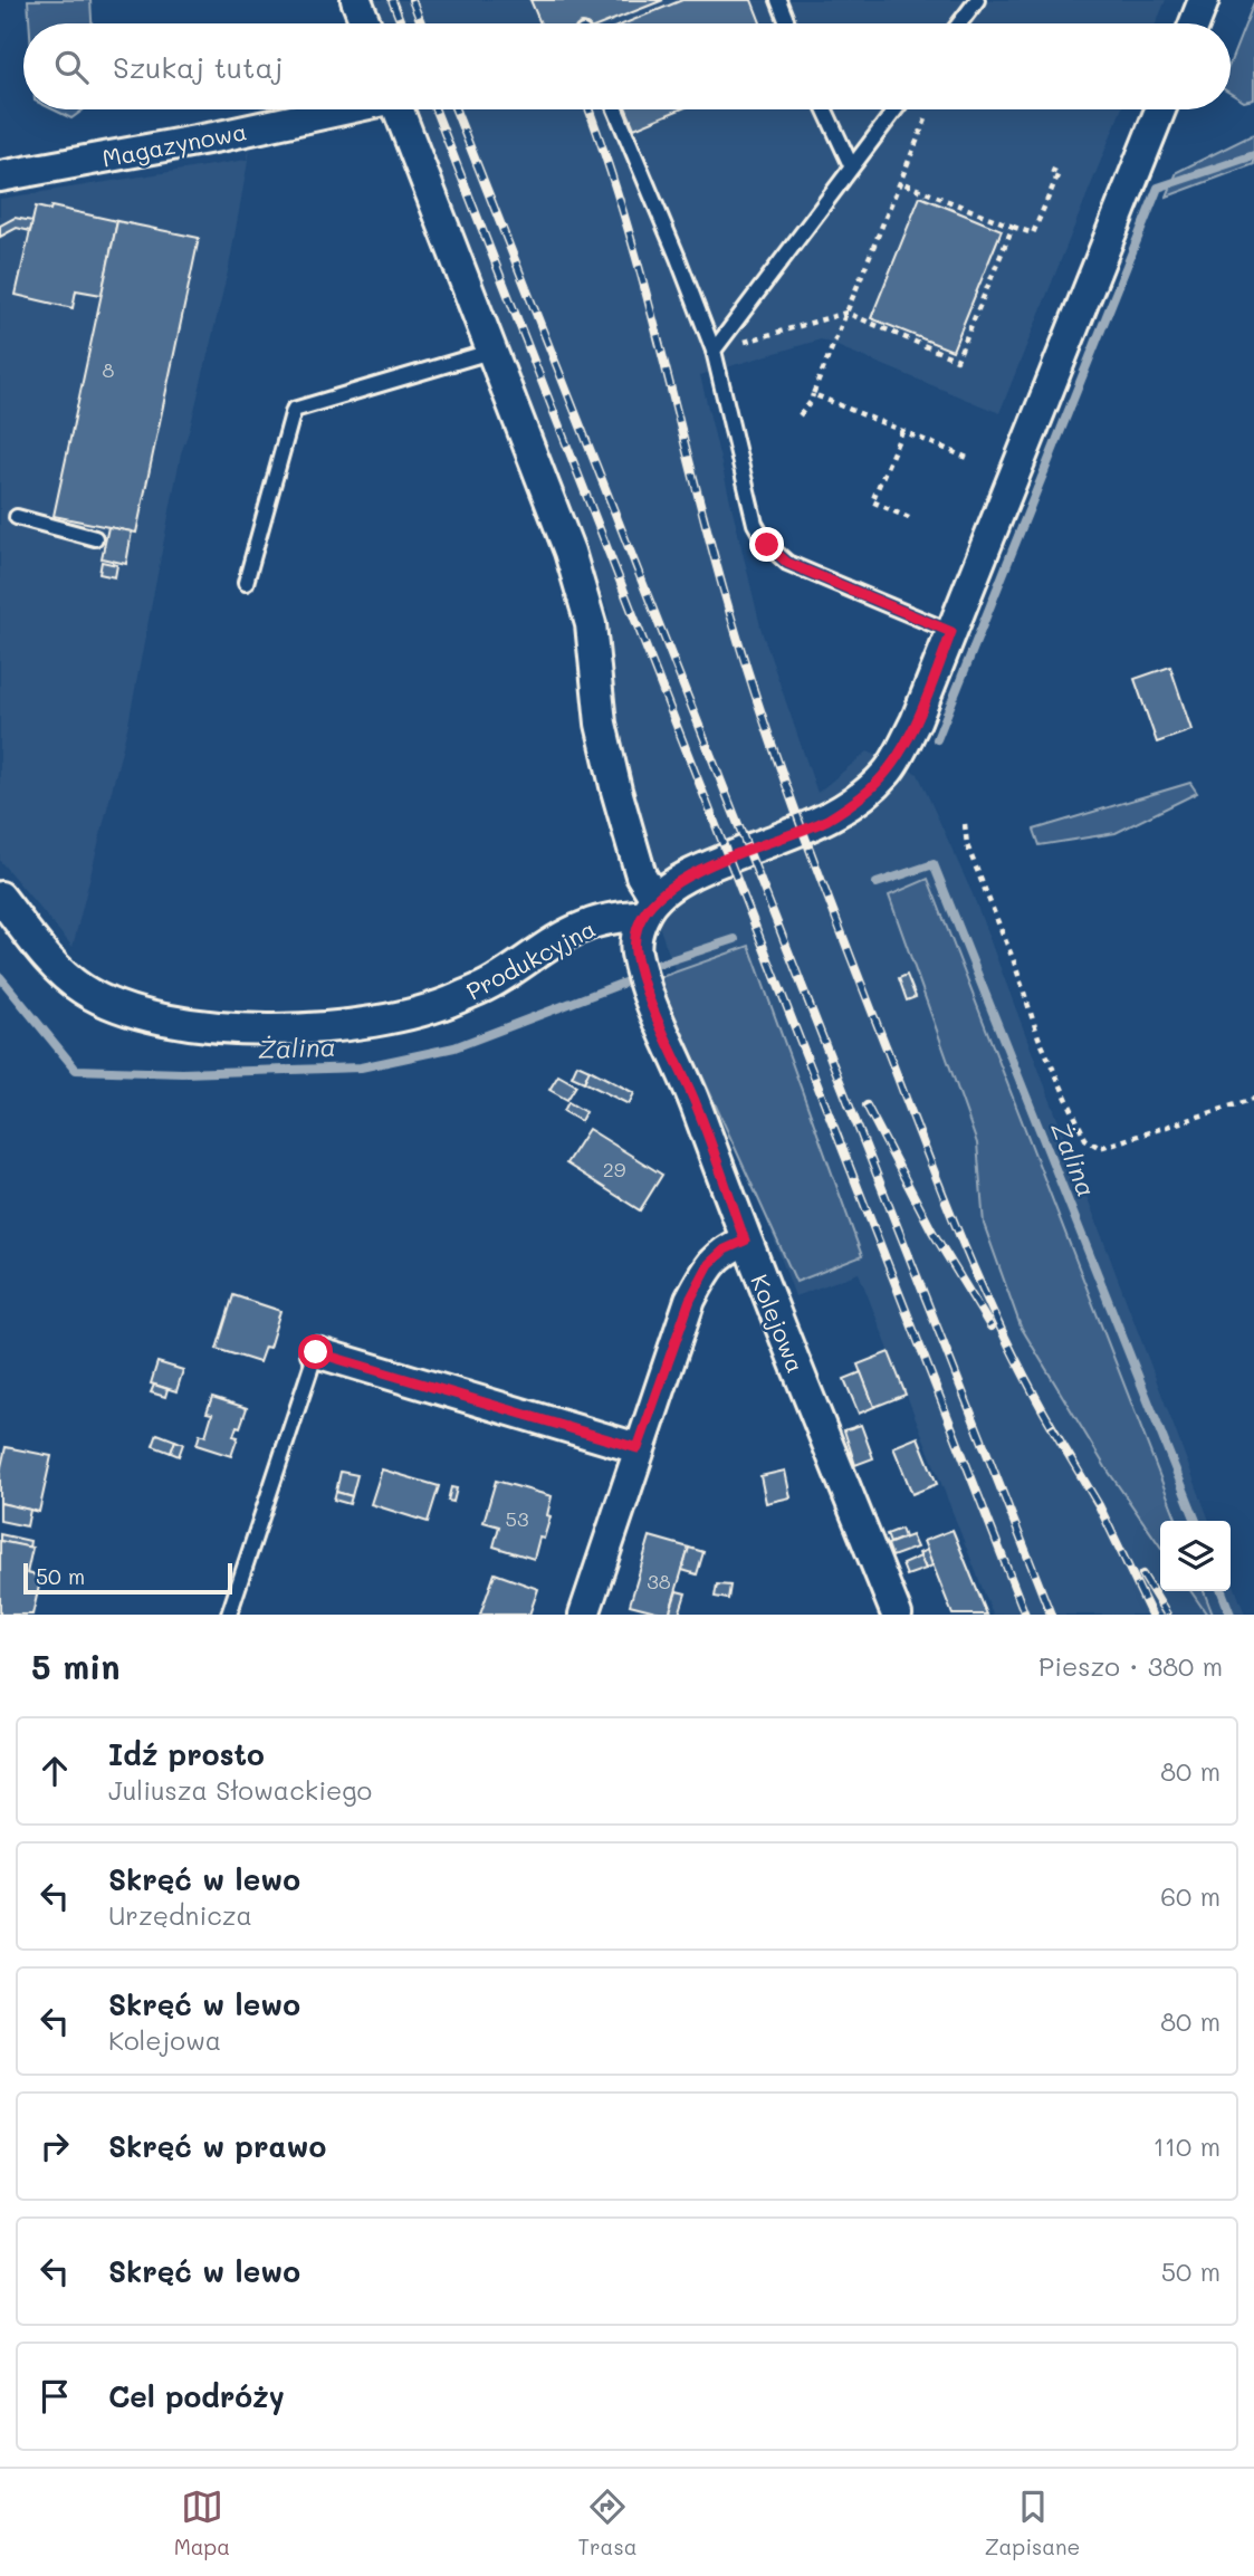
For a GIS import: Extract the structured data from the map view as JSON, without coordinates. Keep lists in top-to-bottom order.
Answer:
{
  "streets": {
    "street": ["Magazynowa", "Produkcyjna", "Kolejowa"]
  },
  "crossings": [
    ["Produkcyjna", "Kolejowa"]
  ],
  "water": ["Żalina"],
  "house_numbers": [
    "8",
    "29",
    "53",
    "38"
  ],
  "scale_bar": "50 m",
  "page": {
    "search": "Szukaj tutaj",
    "scale": "50 m",
    "heading": ["5 min", "Pieszo · 380 m"],
    "list": [
      ["Idź prosto", "Juliusza Słowackiego", "80 m"],
      ["Skręć w lewo", "Urzędnicza", "60 m"],
      ["Skręć w lewo", "Kolejowa", "80 m"],
      ["Skręć w prawo", "110 m"],
      ["Skręć w lewo", "50 m"],
      "Cel podróży"
    ],
    "nav": ["Mapa", "Trasa", "Zapisane"]
  }
}
